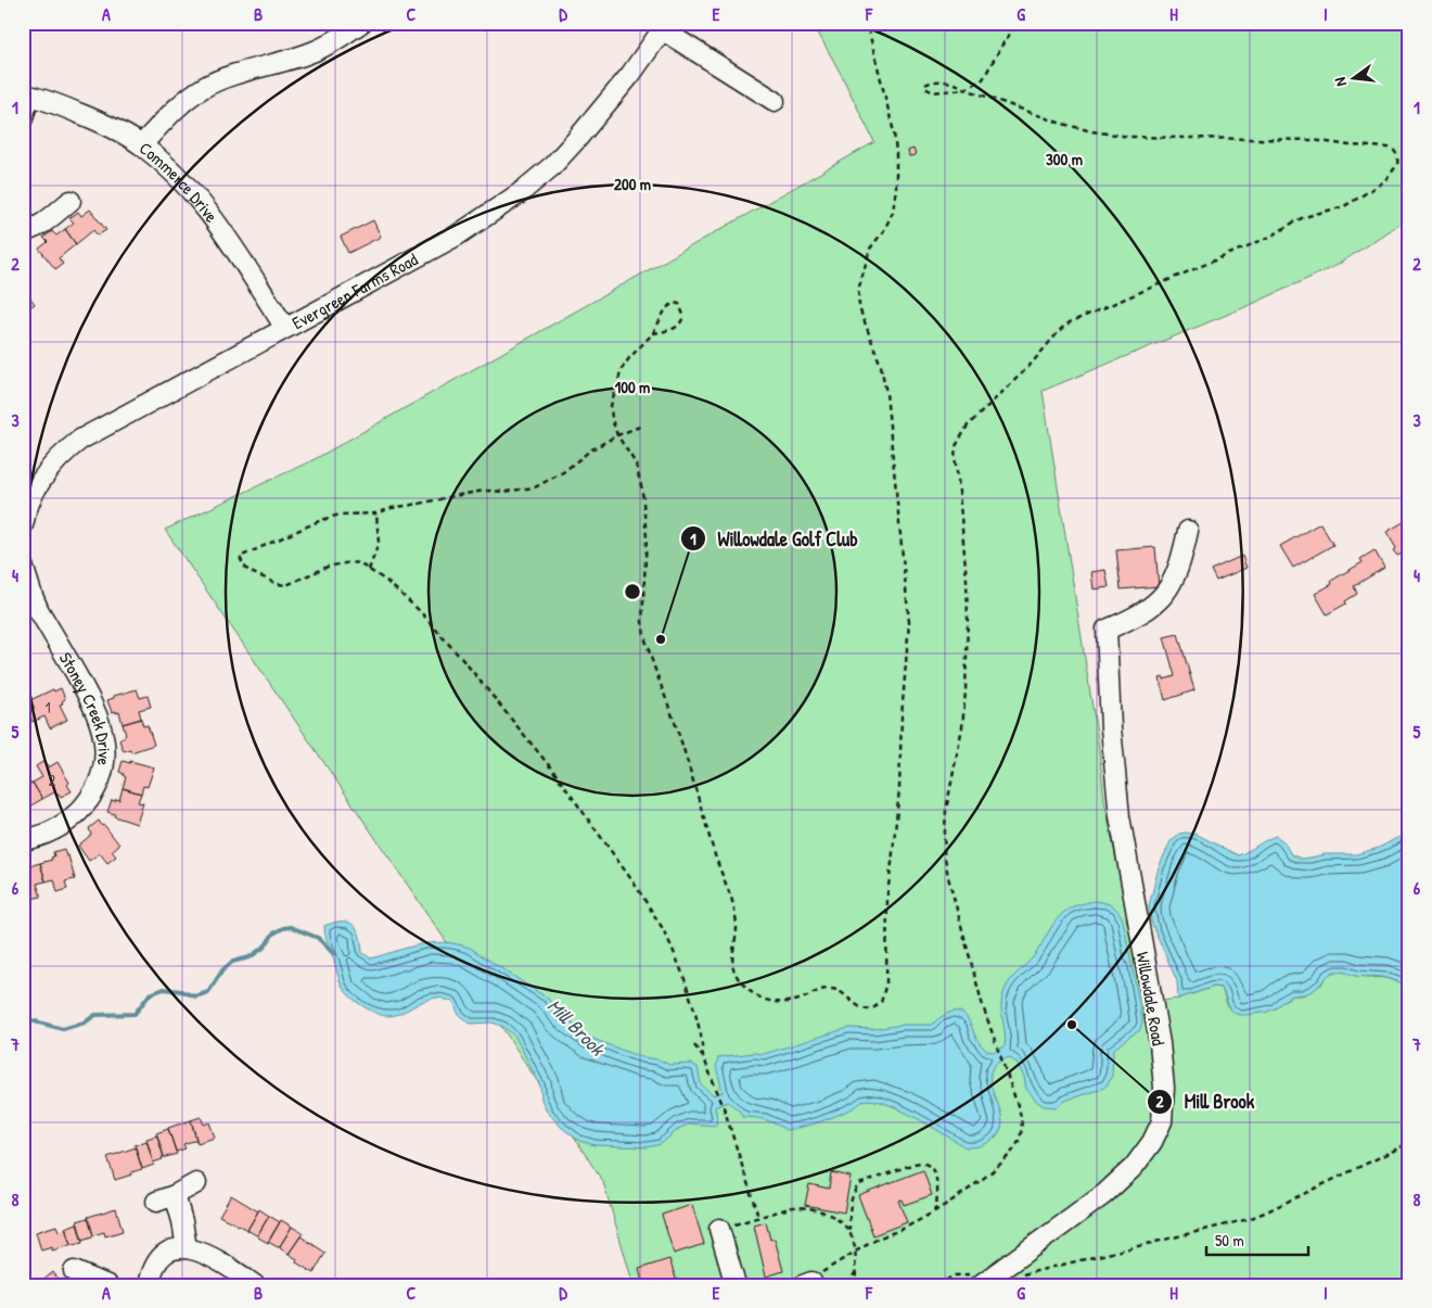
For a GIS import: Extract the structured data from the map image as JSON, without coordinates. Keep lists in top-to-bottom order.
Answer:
{
  "streets": {
    "street": [
      "Commerce Drive",
      "Evergreen Farms Road",
      "Stoney Creek Drive",
      "Willowdale Road"
    ]
  },
  "crossings": [
    ["Commerce Drive", "Evergreen Farms Road"]
  ],
  "water": ["Mill Brook"],
  "places": ["Willowdale Golf Club", "Mill Brook"],
  "house_numbers": ["1", "2"],
  "scale_bar": "50 m",
  "north": "left",
  "grid": {
    "columns": [
      "A",
      "B",
      "C",
      "D",
      "E",
      "F",
      "G",
      "H",
      "I"
    ],
    "rows": [
      "1",
      "2",
      "3",
      "4",
      "5",
      "6",
      "7",
      "8"
    ]
  },
  "rings": ["300 m", "200 m", "100 m"]
}
